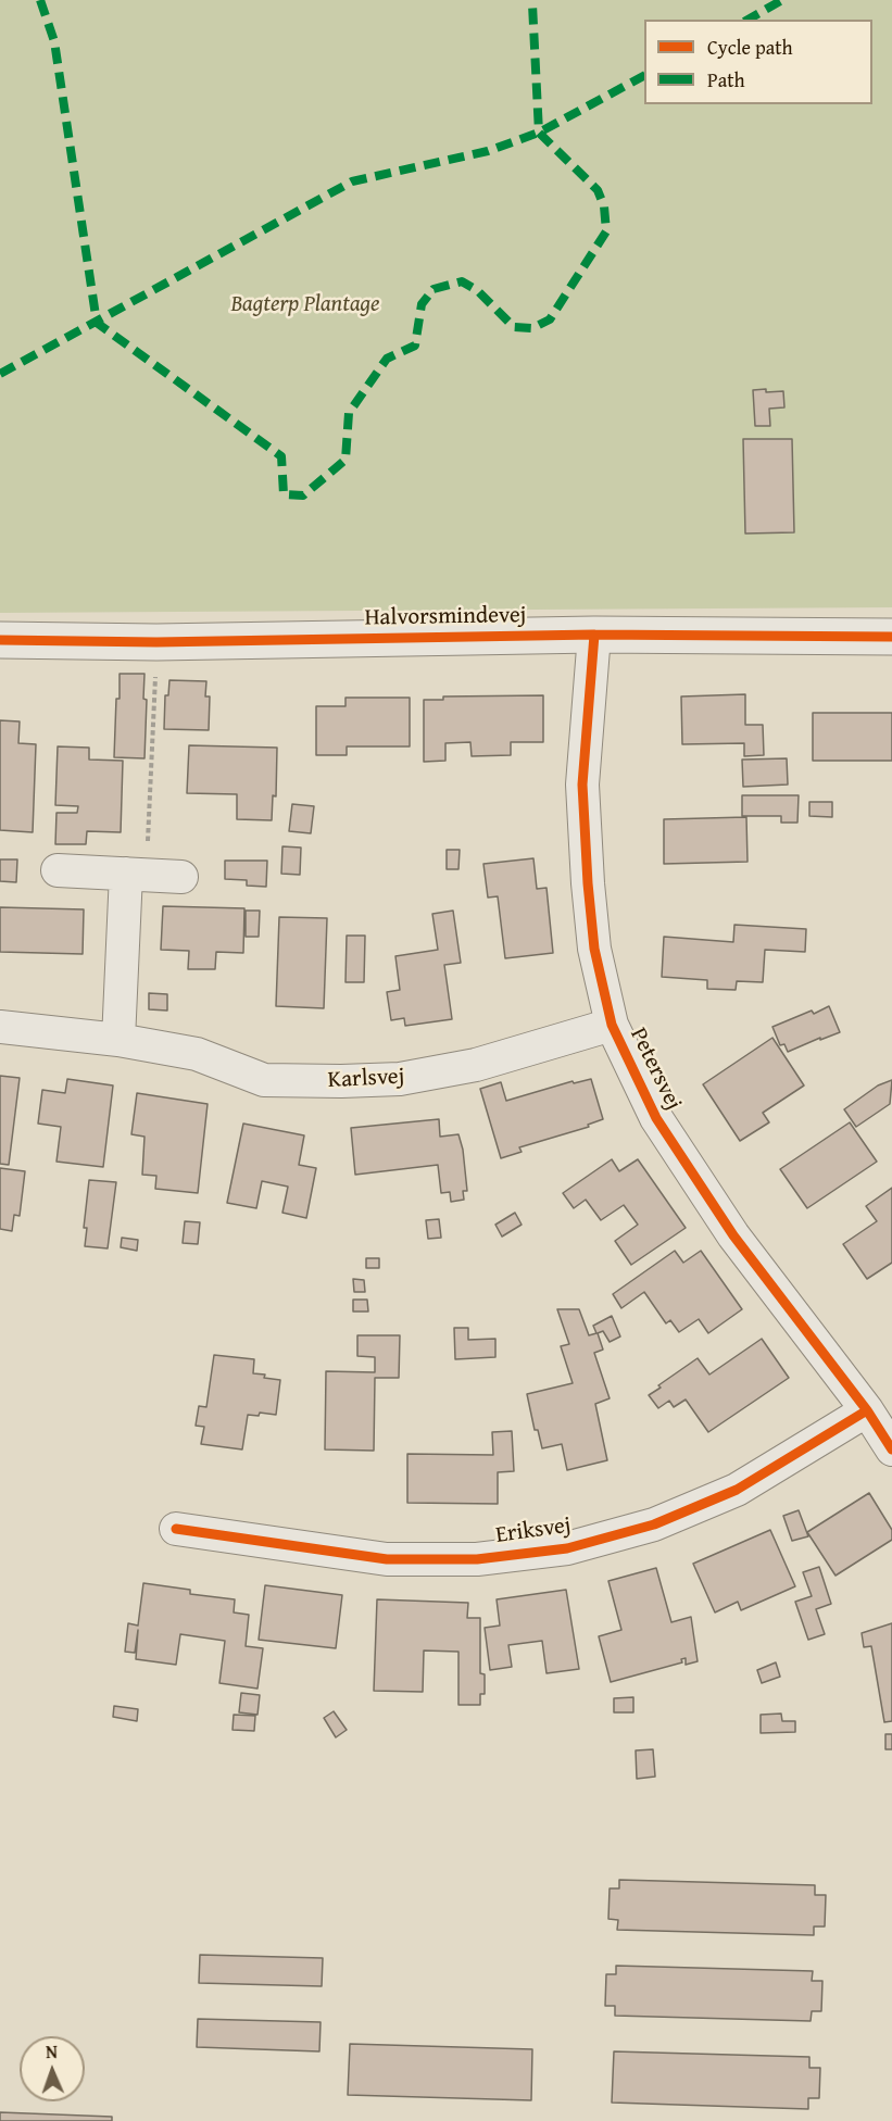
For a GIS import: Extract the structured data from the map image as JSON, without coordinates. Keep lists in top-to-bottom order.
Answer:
{
  "streets": {
    "street": [
      "Halvorsmindevej",
      "Petersvej",
      "Karlsvej",
      "Eriksvej"
    ]
  },
  "crossings": [
    ["Halvorsmindevej", "Petersvej"],
    ["Petersvej", "Karlsvej"],
    ["Petersvej", "Eriksvej"]
  ],
  "parks": ["Bagterp Plantage"],
  "legend": ["Cycle path", "Path"],
  "north": "top"
}
